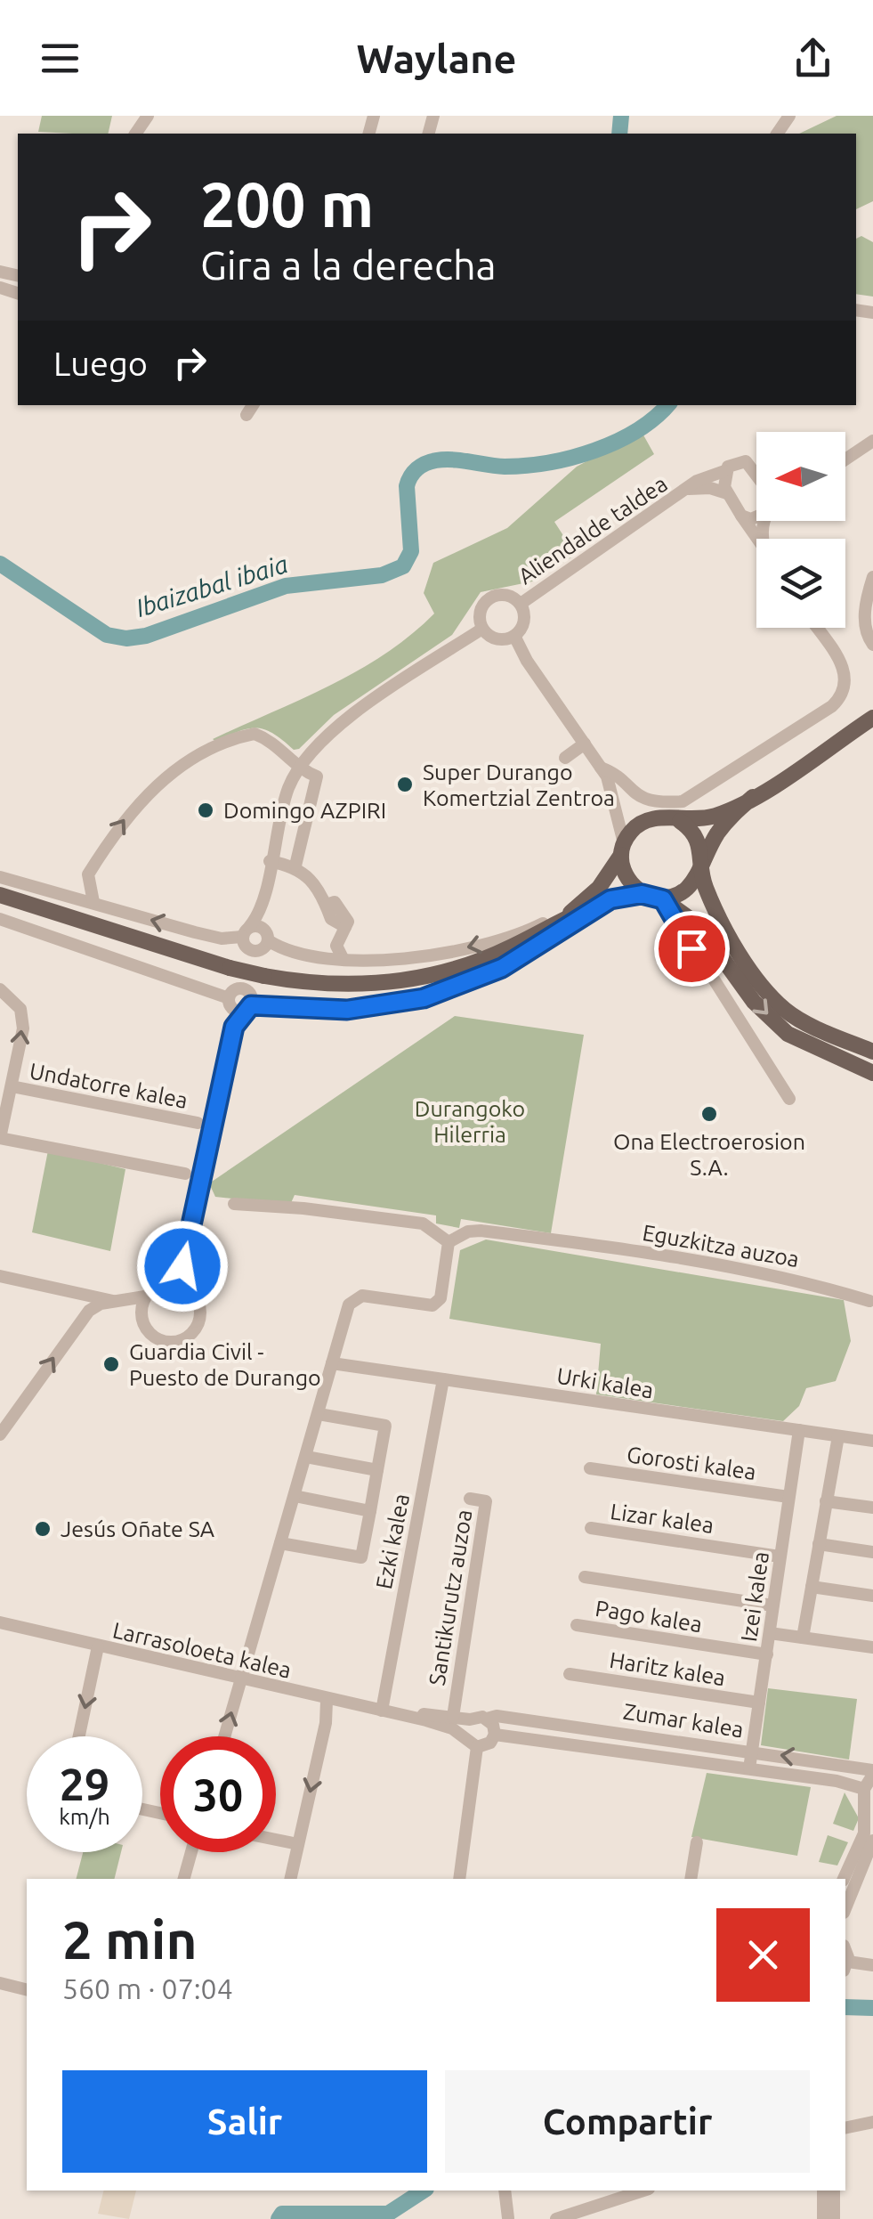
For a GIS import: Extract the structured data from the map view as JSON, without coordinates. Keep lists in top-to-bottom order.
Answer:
{
  "streets": {
    "street": [
      "Aliendalde taldea",
      "Undatorre kalea",
      "Eguzkitza auzoa",
      "Urki kalea",
      "Gorosti kalea",
      "Lizar kalea",
      "Ezki kalea",
      "Izei kalea",
      "Santikurutz auzoa",
      "Pago kalea",
      "Larrasoloeta kalea",
      "Haritz kalea",
      "Zumar kalea"
    ]
  },
  "crossings": [
    ["Urki kalea", "Ezki kalea"],
    ["Urki kalea", "Izei kalea"],
    ["Gorosti kalea", "Izei kalea"],
    ["Lizar kalea", "Izei kalea"],
    ["Ezki kalea", "Larrasoloeta kalea"],
    ["Izei kalea", "Pago kalea"],
    ["Izei kalea", "Haritz kalea"],
    ["Izei kalea", "Zumar kalea"]
  ],
  "water": ["Ibaizabal ibaia"],
  "parks": ["Durangoko Hilerria"],
  "places": [
    "Super Durango Komertzial Zentroa",
    "Domingo AZPIRI",
    "Ona Electroerosion S.A.",
    "Guardia Civil - Puesto de Durango",
    "Jesús Oñate SA"
  ],
  "north": "left",
  "page": {
    "header": "Waylane",
    "turn": ["200 m", "Gira a la derecha"],
    "then": "Luego",
    "speed": "29 km/h",
    "limit": "30",
    "heading": ["2 min", "560 m · 07:04"],
    "buttons": ["Salir", "Compartir"]
  }
}
